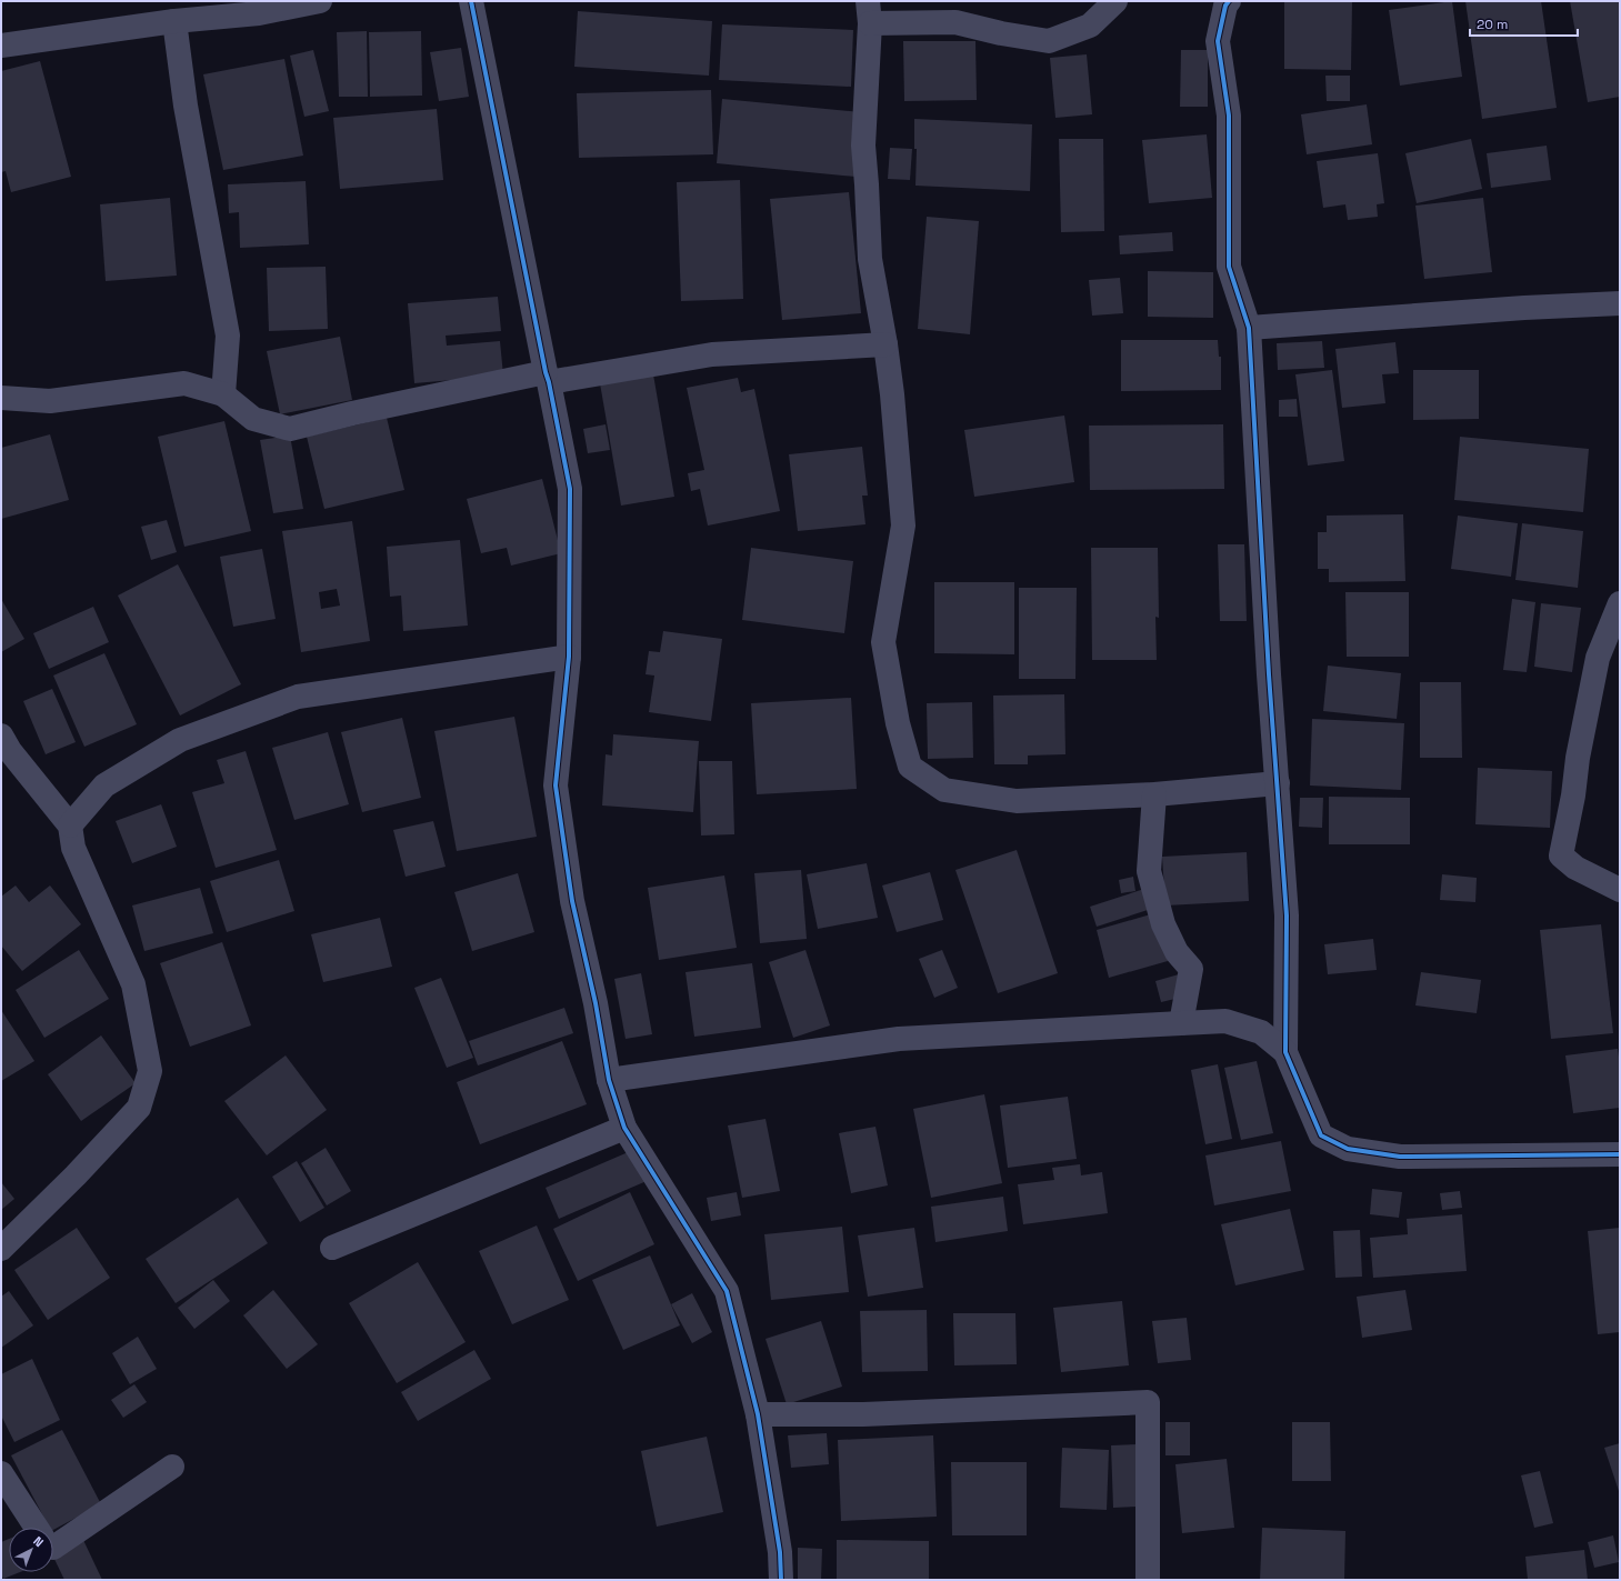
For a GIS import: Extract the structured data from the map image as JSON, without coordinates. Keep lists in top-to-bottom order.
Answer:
{
  "scale_bar": "20 m",
  "north": "top right"
}
